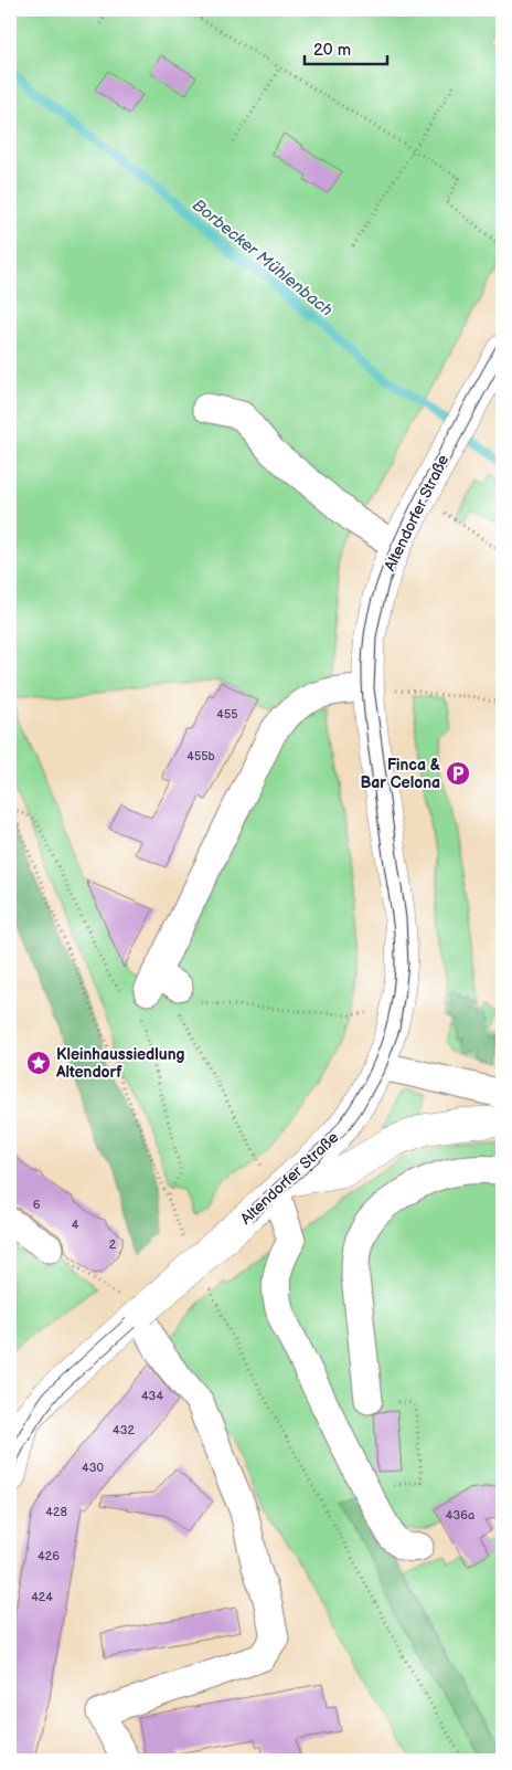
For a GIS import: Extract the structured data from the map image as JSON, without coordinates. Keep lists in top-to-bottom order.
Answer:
{
  "streets": {
    "main road": ["Altendorfer Straße"]
  },
  "water": ["Borbecker Mühlenbach"],
  "places": {
    "parking": ["Finca & Bar Celona"],
    "place": ["Kleinhaussiedlung Altendorf"]
  },
  "house_numbers": [
    "455",
    "455b",
    "6",
    "4",
    "2",
    "434",
    "432",
    "430",
    "428",
    "436a",
    "426",
    "424"
  ],
  "scale_bar": "20 m"
}
